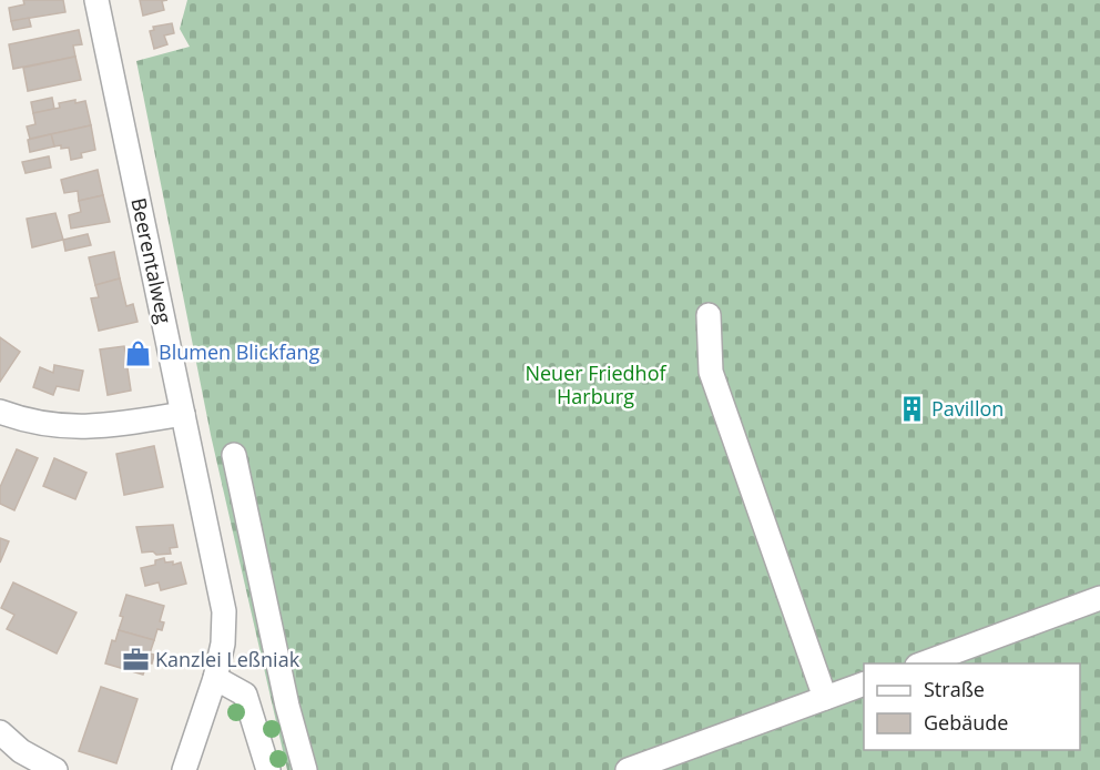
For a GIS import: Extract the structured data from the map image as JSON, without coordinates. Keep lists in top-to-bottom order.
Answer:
{
  "streets": {
    "street": ["Beerentalweg"]
  },
  "parks": ["Neuer Friedhof Harburg"],
  "places": {
    "shop": ["Blumen Blickfang"],
    "building": ["Pavillon"],
    "office": ["Kanzlei Leßniak"]
  },
  "legend": ["Straße", "Gebäude"]
}
